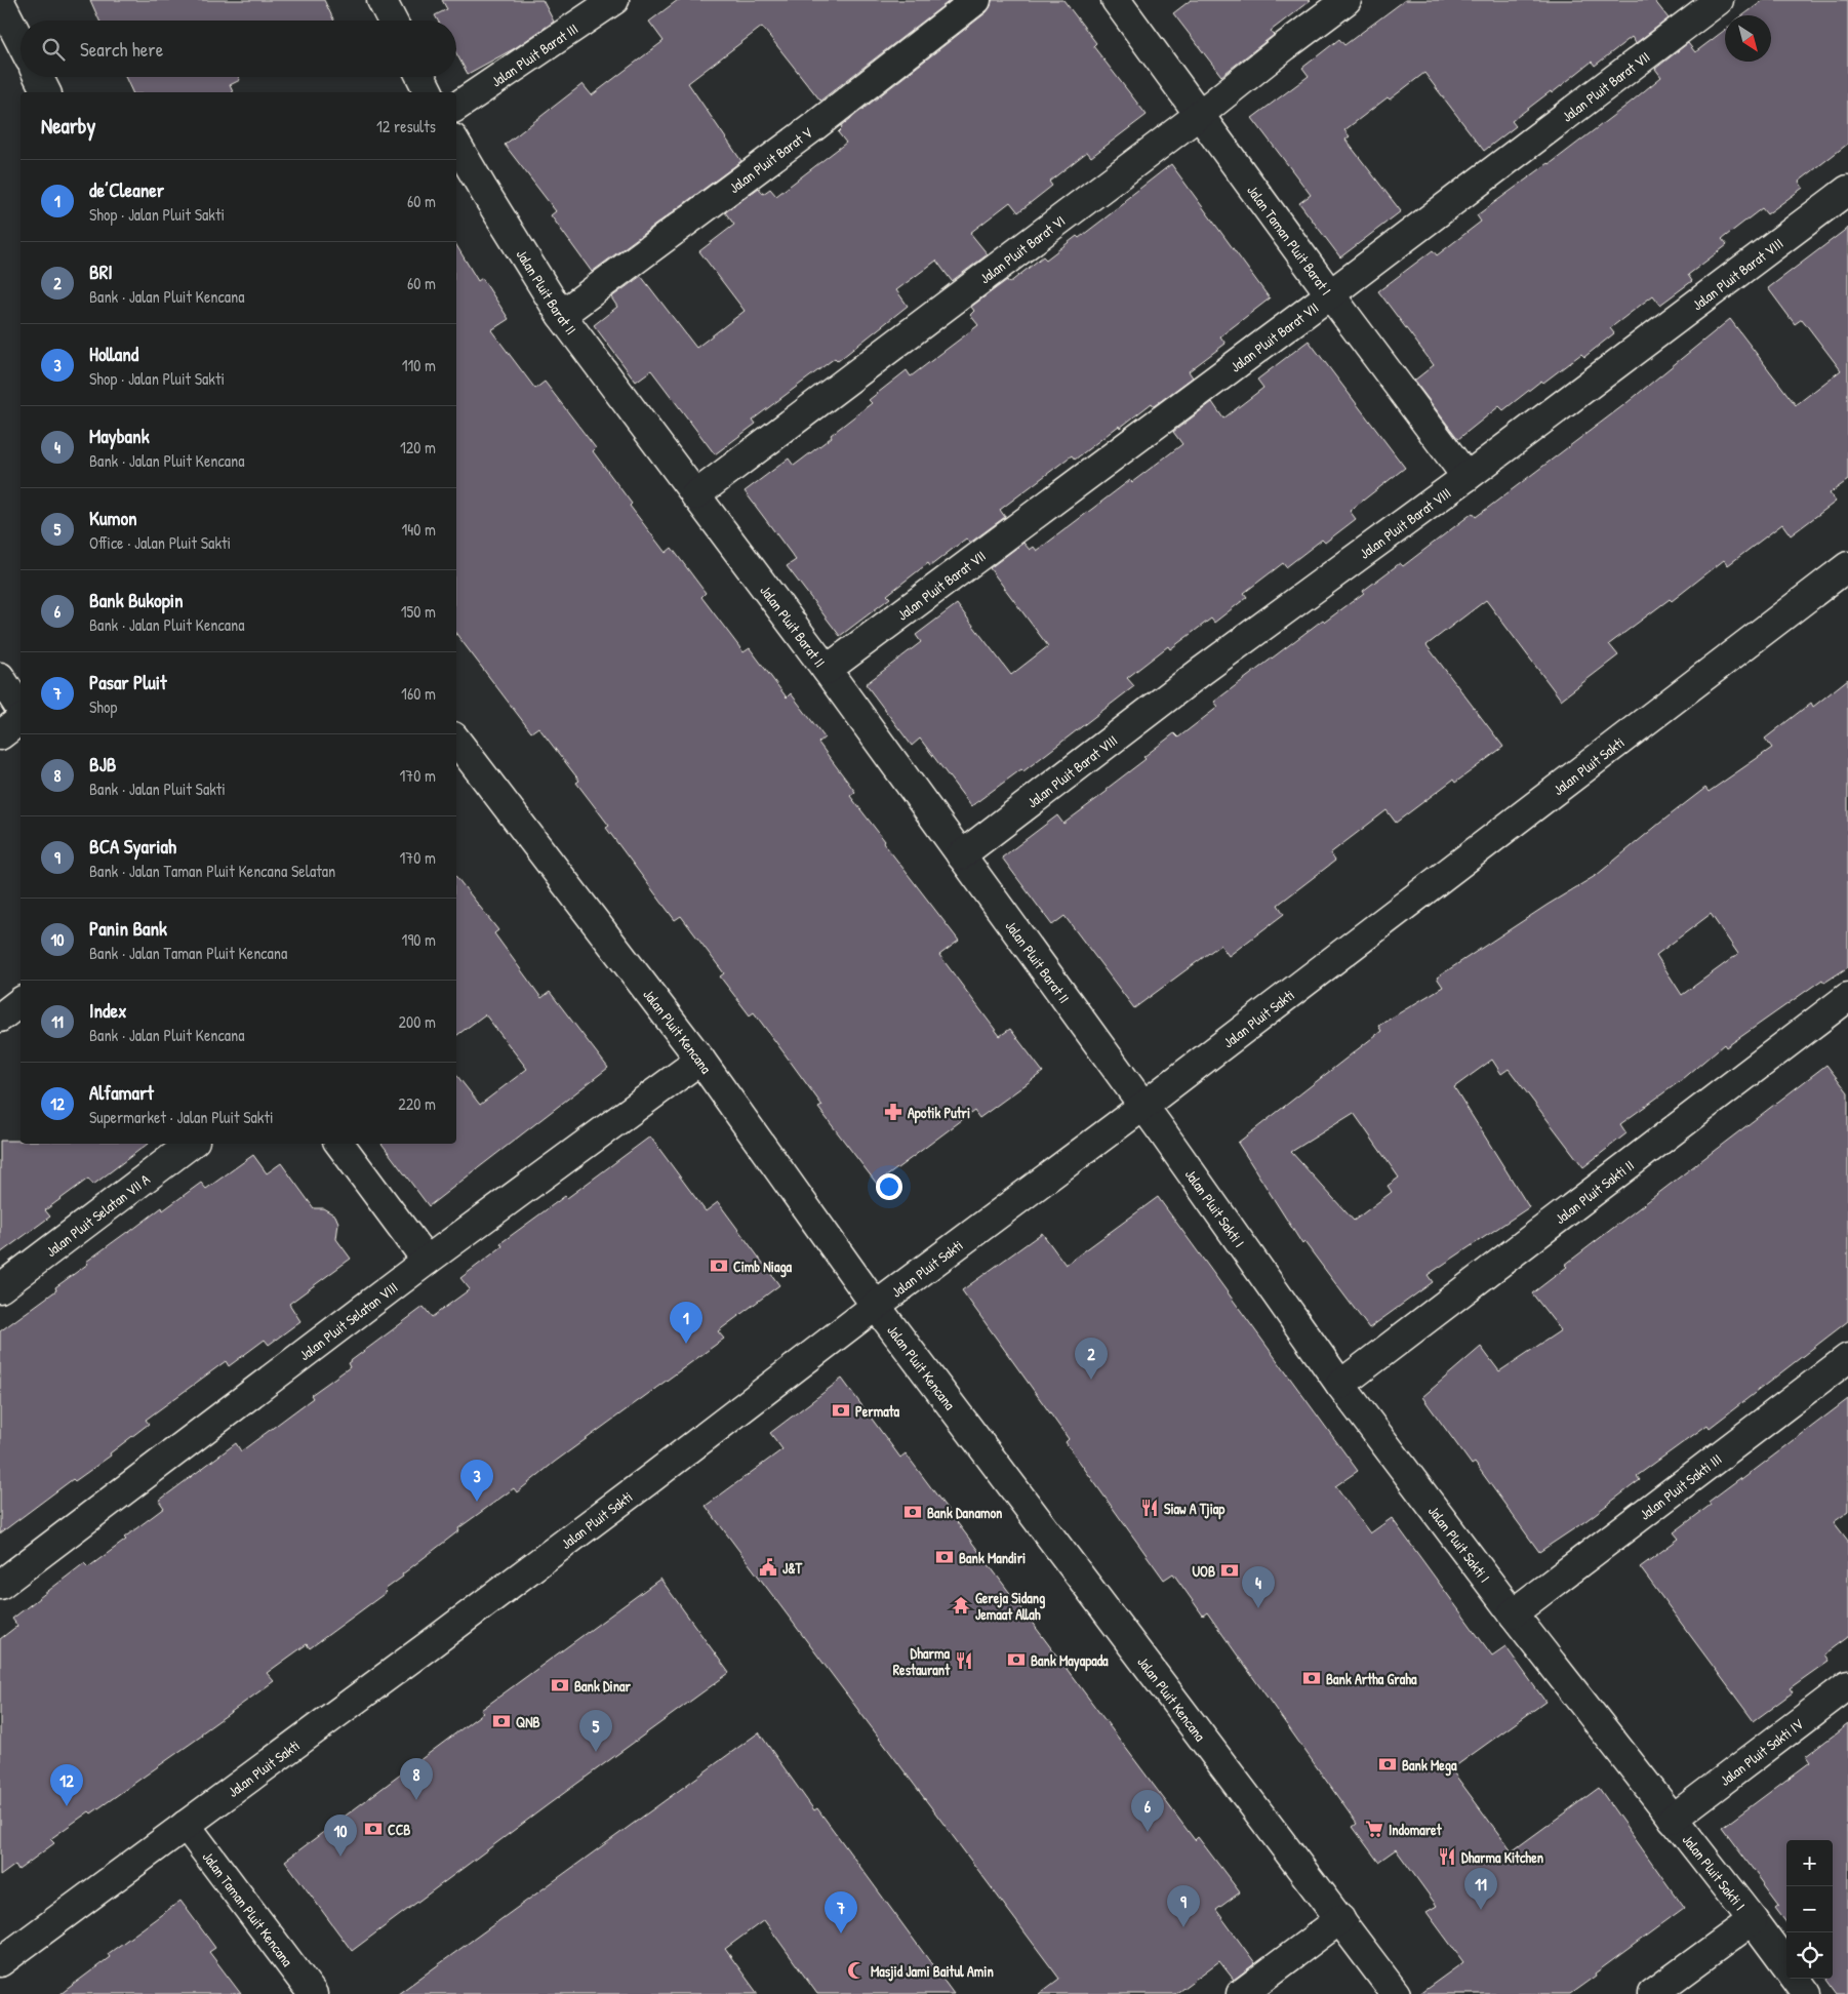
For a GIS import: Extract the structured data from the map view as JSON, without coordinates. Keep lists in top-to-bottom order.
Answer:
{
  "streets": {
    "street": [
      "Jalan Pluit Barat III",
      "Jalan Pluit Barat VII",
      "Jalan Pluit Barat V",
      "Jalan Taman Pluit Barat I",
      "Jalan Pluit Barat VI",
      "Jalan Pluit Barat VIII",
      "Jalan Pluit Barat II",
      "Jalan Pluit Sakti",
      "Jalan Pluit Kencana",
      "Jalan Pluit Sakti II",
      "Jalan Pluit Sakti I",
      "Jalan Pluit Selatan VII A",
      "Jalan Pluit Selatan VIII",
      "Jalan Pluit Sakti III",
      "Jalan Pluit Sakti IV",
      "Jalan Taman Pluit Kencana"
    ]
  },
  "crossings": [
    ["Jalan Pluit Barat VII", "Jalan Taman Pluit Barat I"],
    ["Jalan Pluit Barat VII", "Jalan Pluit Barat II"],
    ["Jalan Pluit Barat V", "Jalan Pluit Barat II"],
    ["Jalan Taman Pluit Barat I", "Jalan Pluit Barat VI"],
    ["Jalan Taman Pluit Barat I", "Jalan Pluit Barat VIII"],
    ["Jalan Pluit Barat VI", "Jalan Pluit Barat II"],
    ["Jalan Pluit Barat VIII", "Jalan Pluit Barat II"],
    ["Jalan Pluit Barat II", "Jalan Pluit Sakti"],
    ["Jalan Pluit Barat II", "Jalan Pluit Sakti I"],
    ["Jalan Pluit Sakti", "Jalan Pluit Kencana"],
    ["Jalan Pluit Sakti", "Jalan Pluit Sakti I"],
    ["Jalan Pluit Sakti", "Jalan Taman Pluit Kencana"],
    ["Jalan Pluit Kencana", "Jalan Pluit Selatan VIII"],
    ["Jalan Pluit Sakti II", "Jalan Pluit Sakti I"],
    ["Jalan Pluit Sakti I", "Jalan Pluit Sakti III"],
    ["Jalan Pluit Sakti I", "Jalan Pluit Sakti IV"]
  ],
  "places": {
    "pharmacy": ["Apotik Putri"],
    "bank": [
      "Cimb Niaga",
      "Permata",
      "Bank Danamon",
      "Bank Mandiri",
      "UOB",
      "Bank Mayapada",
      "Bank Artha Graha",
      "Bank Dinar",
      "QNB",
      "Bank Mega",
      "CCB"
    ],
    "restaurant": ["Siaw A Tjiap", "Dharma Restaurant", "Dharma Kitchen"],
    "public building": ["J&T"],
    "temple": ["Gereja Sidang Jemaat Allah"],
    "supermarket": ["Indomaret"],
    "mosque": ["Masjid Jami Baitul Amin"]
  },
  "north": "bottom right",
  "page": {
    "search": "Search here",
    "heading": ["Nearby", "12 results"],
    "list": [
      {
        "mark": "1",
        "name": "de’Cleaner",
        "note": "Shop · Jalan Pluit Sakti",
        "value": "60 m"
      },
      {
        "mark": "2",
        "name": "BRI",
        "note": "Bank · Jalan Pluit Kencana",
        "value": "60 m"
      },
      {
        "mark": "3",
        "name": "Holland",
        "note": "Shop · Jalan Pluit Sakti",
        "value": "110 m"
      },
      {
        "mark": "4",
        "name": "Maybank",
        "note": "Bank · Jalan Pluit Kencana",
        "value": "120 m"
      },
      {
        "mark": "5",
        "name": "Kumon",
        "note": "Office · Jalan Pluit Sakti",
        "value": "140 m"
      },
      {
        "mark": "6",
        "name": "Bank Bukopin",
        "note": "Bank · Jalan Pluit Kencana",
        "value": "150 m"
      },
      {
        "mark": "7",
        "name": "Pasar Pluit",
        "note": "Shop",
        "value": "160 m"
      },
      {
        "mark": "8",
        "name": "BJB",
        "note": "Bank · Jalan Pluit Sakti",
        "value": "170 m"
      },
      {
        "mark": "9",
        "name": "BCA Syariah",
        "note": "Bank · Jalan Taman Pluit Kencana Selatan",
        "value": "170 m"
      },
      {
        "mark": "10",
        "name": "Panin Bank",
        "note": "Bank · Jalan Taman Pluit Kencana",
        "value": "190 m"
      },
      {
        "mark": "11",
        "name": "Index",
        "note": "Bank · Jalan Pluit Kencana",
        "value": "200 m"
      },
      {
        "mark": "12",
        "name": "Alfamart",
        "note": "Supermarket · Jalan Pluit Sakti",
        "value": "220 m"
      }
    ],
    "pins": [
      "1",
      "2",
      "3",
      "4",
      "5",
      "8",
      "12",
      "6",
      "10",
      "11",
      "9",
      "7"
    ],
    "map_buttons": ["+", "−"]
  }
}
